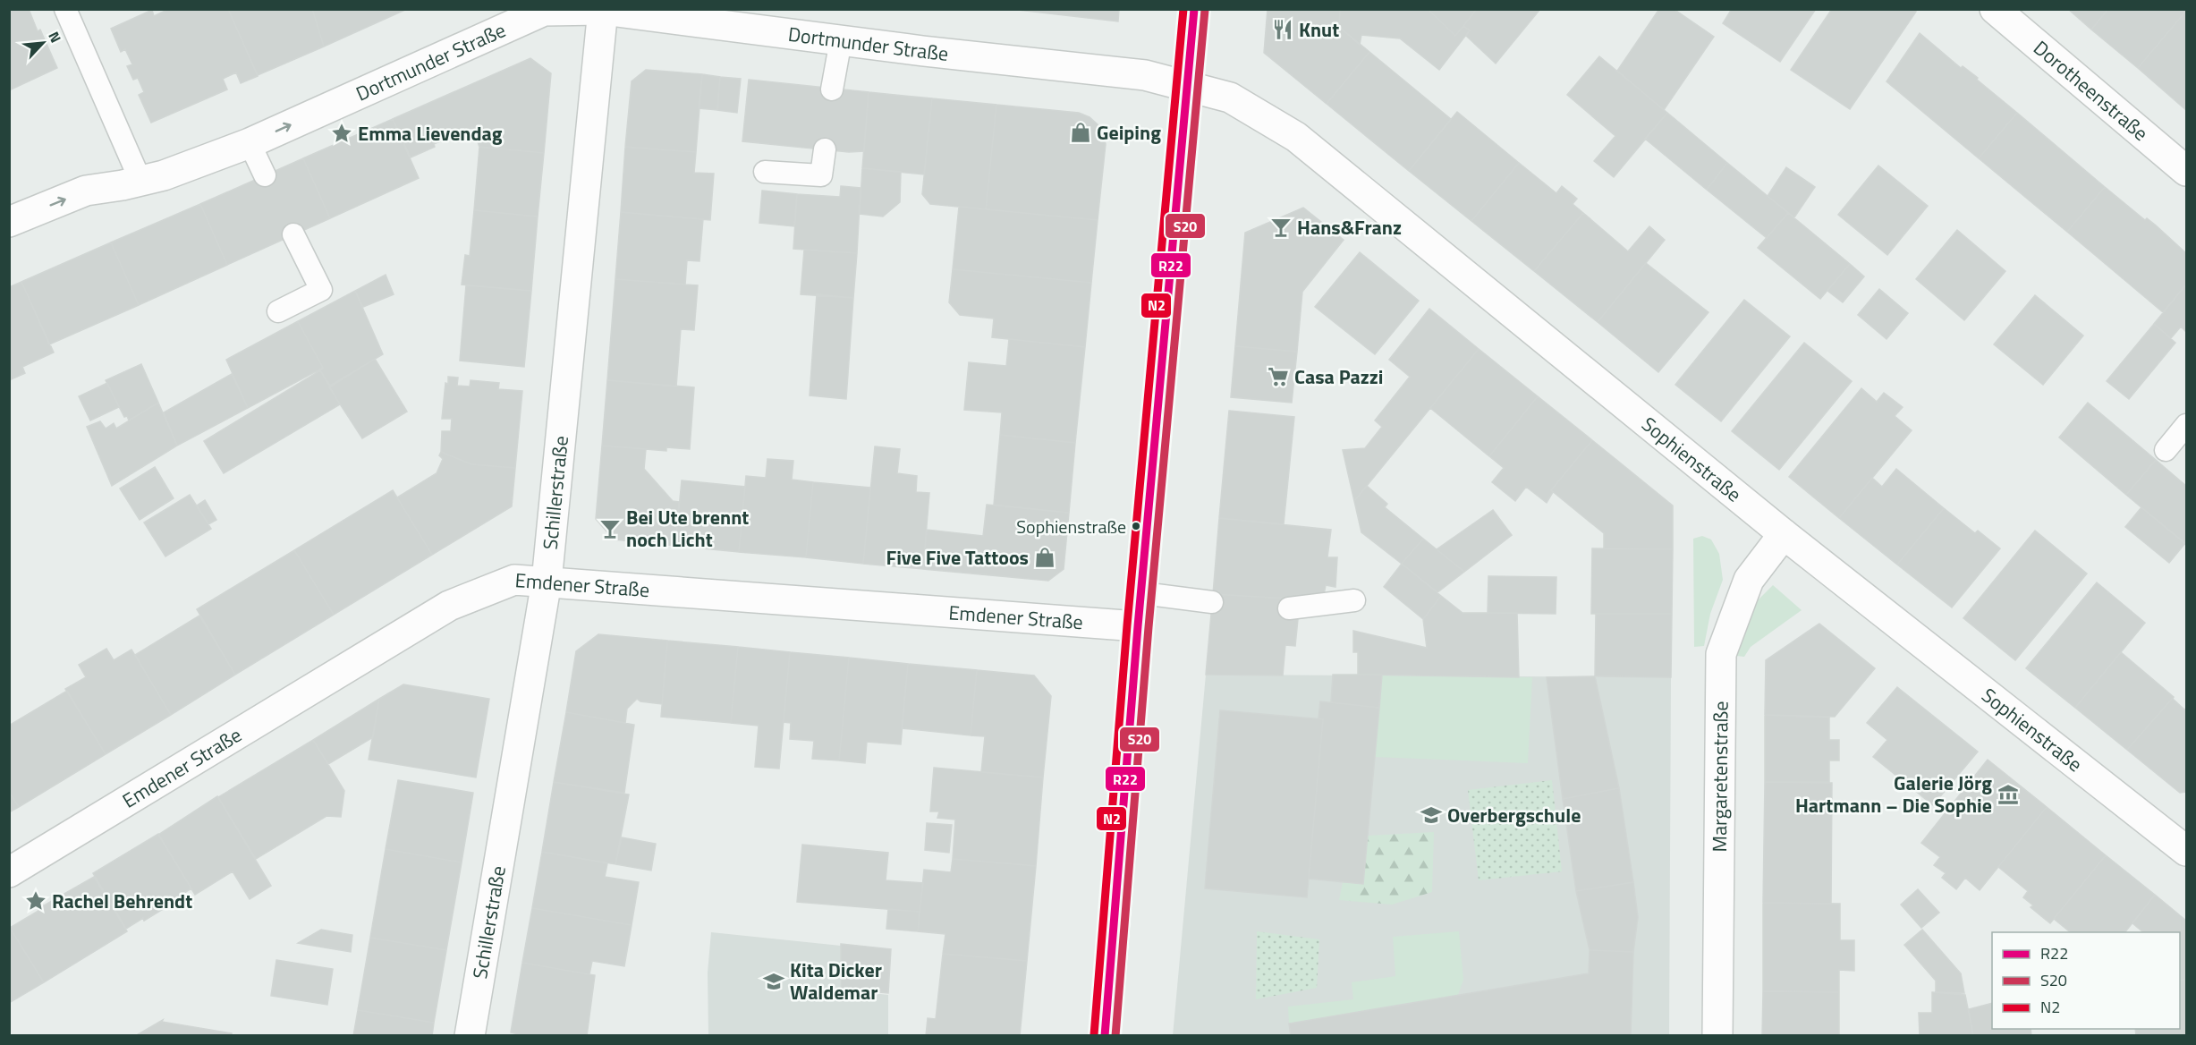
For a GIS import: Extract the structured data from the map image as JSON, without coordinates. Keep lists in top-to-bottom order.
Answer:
{
  "streets": {
    "street": [
      "Dortmunder Straße",
      "Dorotheenstraße",
      "Sophienstraße",
      "Schillerstraße",
      "Emdener Straße",
      "Margaretenstraße"
    ]
  },
  "crossings": [
    ["Dortmunder Straße", "Sophienstraße"],
    ["Dortmunder Straße", "Schillerstraße"],
    ["Sophienstraße", "Margaretenstraße"],
    ["Schillerstraße", "Emdener Straße"]
  ],
  "one_way": ["Dortmunder Straße"],
  "places": {
    "restaurant": ["Knut"],
    "shop": ["Geiping", "Five Five Tattoos"],
    "place": ["Emma Lievendag", "Rachel Behrendt"],
    "bar": ["Hans&Franz", "Bei Ute brennt noch Licht"],
    "supermarket": ["Casa Pazzi"],
    "other": ["Sophienstraße"],
    "museum": ["Galerie Jörg Hartmann – Die Sophie"],
    "school or university": ["Overbergschule", "Kita Dicker Waldemar"]
  },
  "lines": ["transit line R22", "transit line N2", "transit line S20"],
  "legend": ["R22", "S20", "N2"],
  "north": "top right"
}
